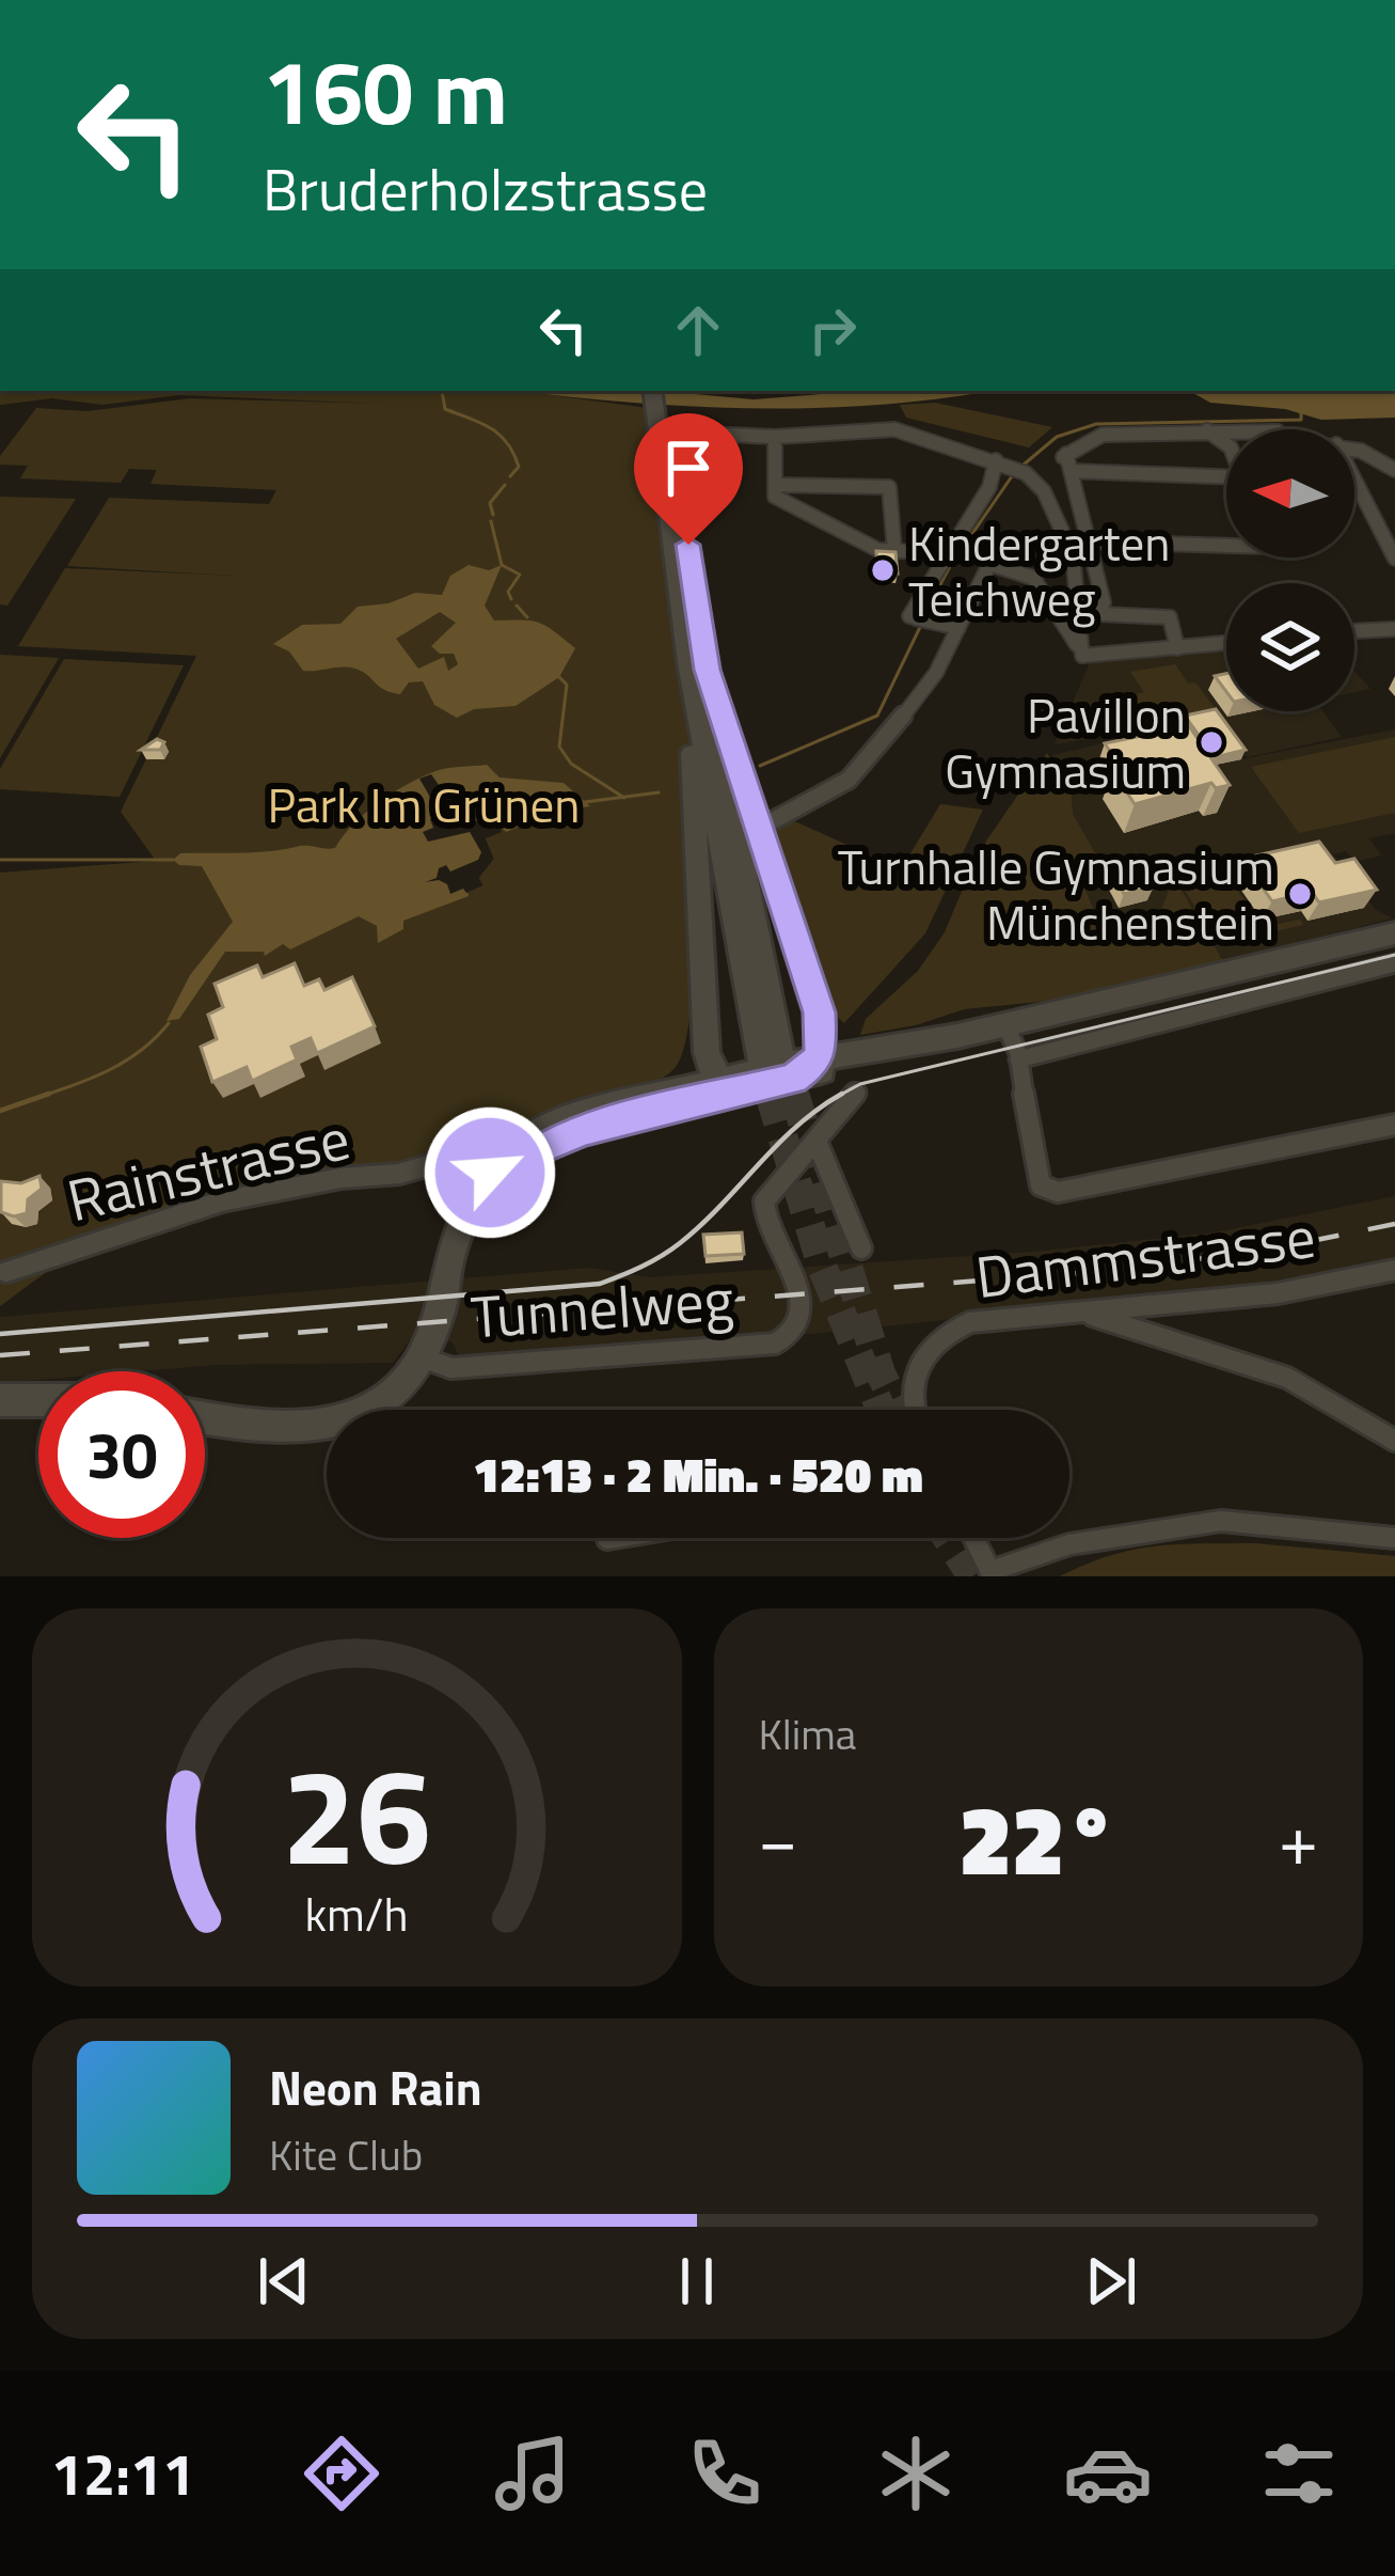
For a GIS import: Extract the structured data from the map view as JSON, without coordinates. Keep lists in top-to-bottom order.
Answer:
{
  "streets": {
    "street": ["Rainstrasse", "Dammstrasse", "Tunnelweg"]
  },
  "parks": ["Park Im Grünen"],
  "places": ["Kindergarten Teichweg", "Pavillon Gymnasium", "Turnhalle Gymnasium Münchenstein"],
  "north": "left",
  "page": {
    "turn": ["160 m", "Bruderholzstrasse"],
    "limit": "30",
    "trip": "12:13 · 2 Min. · 520 m",
    "tile": "Klima",
    "heat": ["−", "22°", "+"],
    "song": ["Neon Rain", "Kite Club"],
    "tabs": "12:11",
    "gauge": ["26", "km/h"]
  }
}
